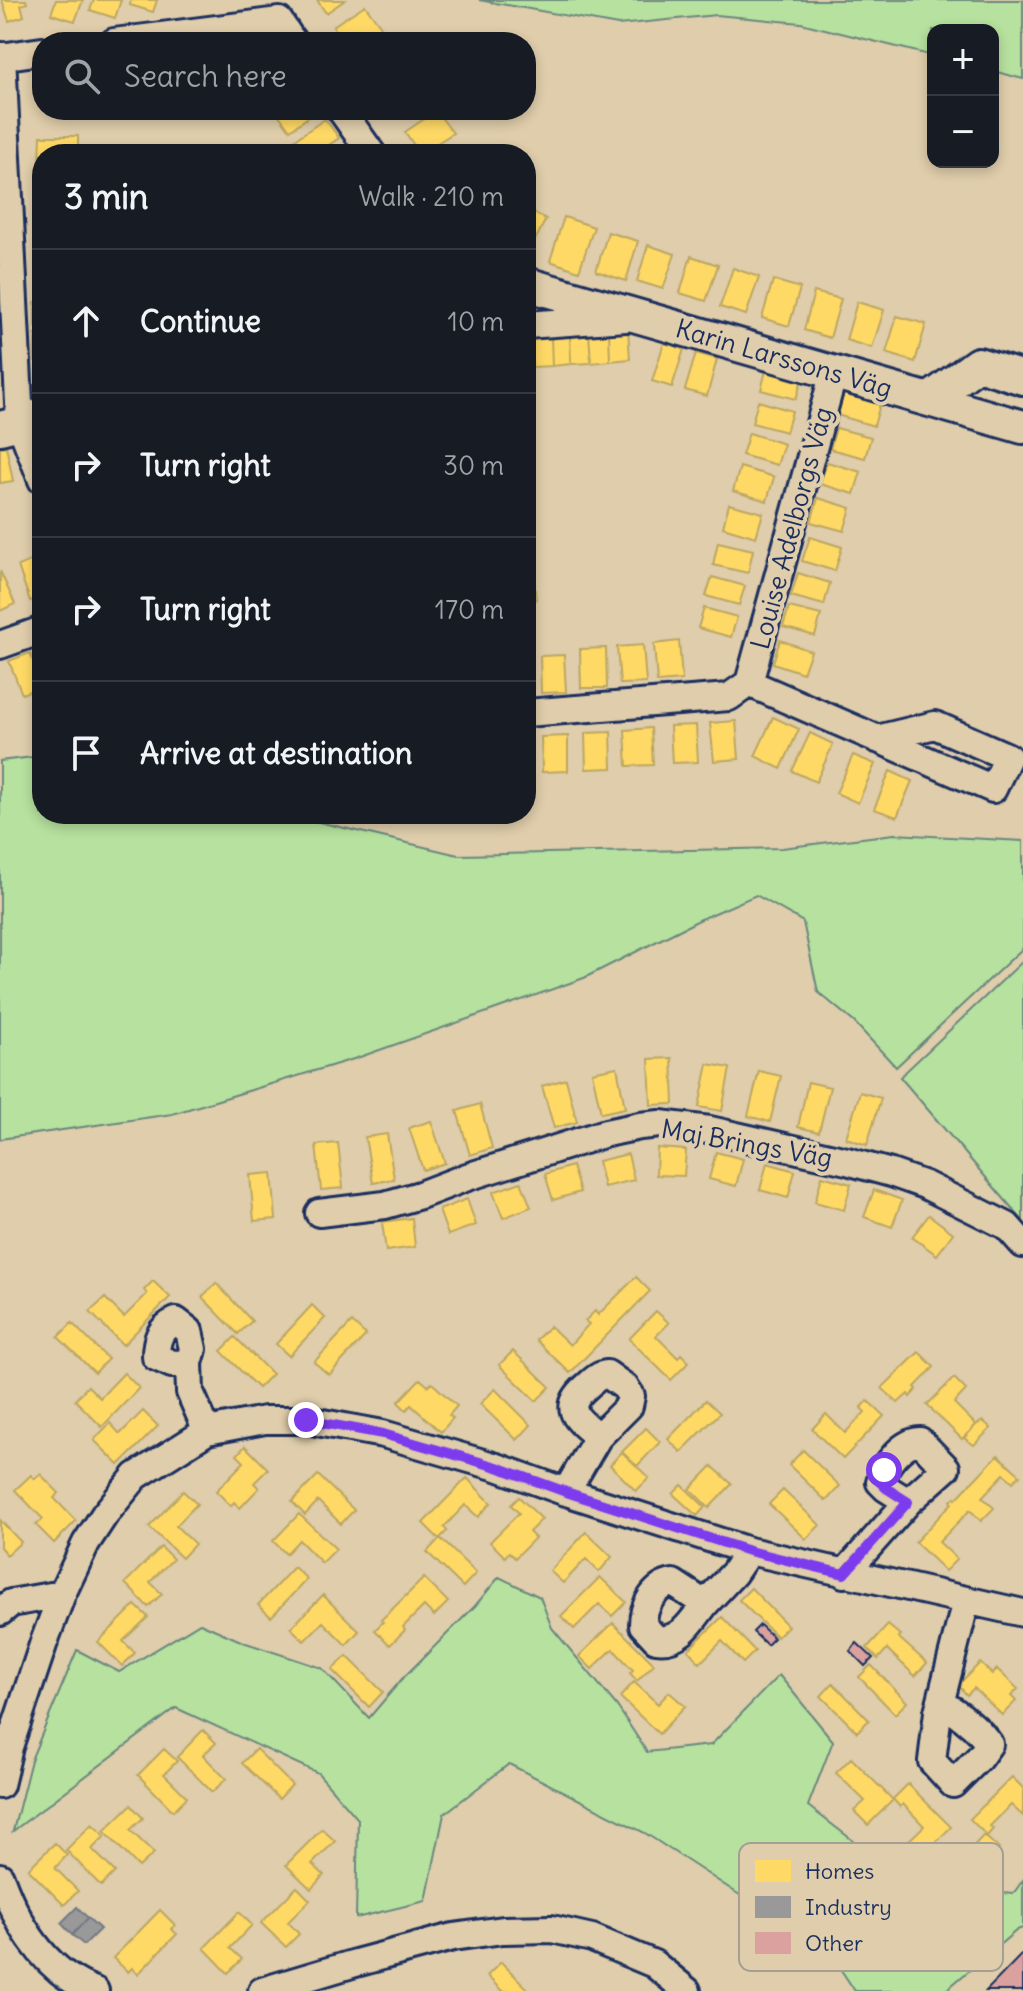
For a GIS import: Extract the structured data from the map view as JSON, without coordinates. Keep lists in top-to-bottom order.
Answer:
{
  "streets": {
    "street": ["Karin Larssons Väg", "Louise Adelborgs Väg", "Maj Brings Väg"]
  },
  "crossings": [
    ["Karin Larssons Väg", "Louise Adelborgs Väg"]
  ],
  "legend": ["Homes", "Industry", "Other"],
  "page": {
    "map_buttons": ["+", "−"],
    "search": "Search here",
    "heading": ["3 min", "Walk · 210 m"],
    "list": [
      ["Continue", "10 m"],
      ["Turn right", "30 m"],
      ["Turn right", "170 m"],
      "Arrive at destination"
    ]
  }
}
